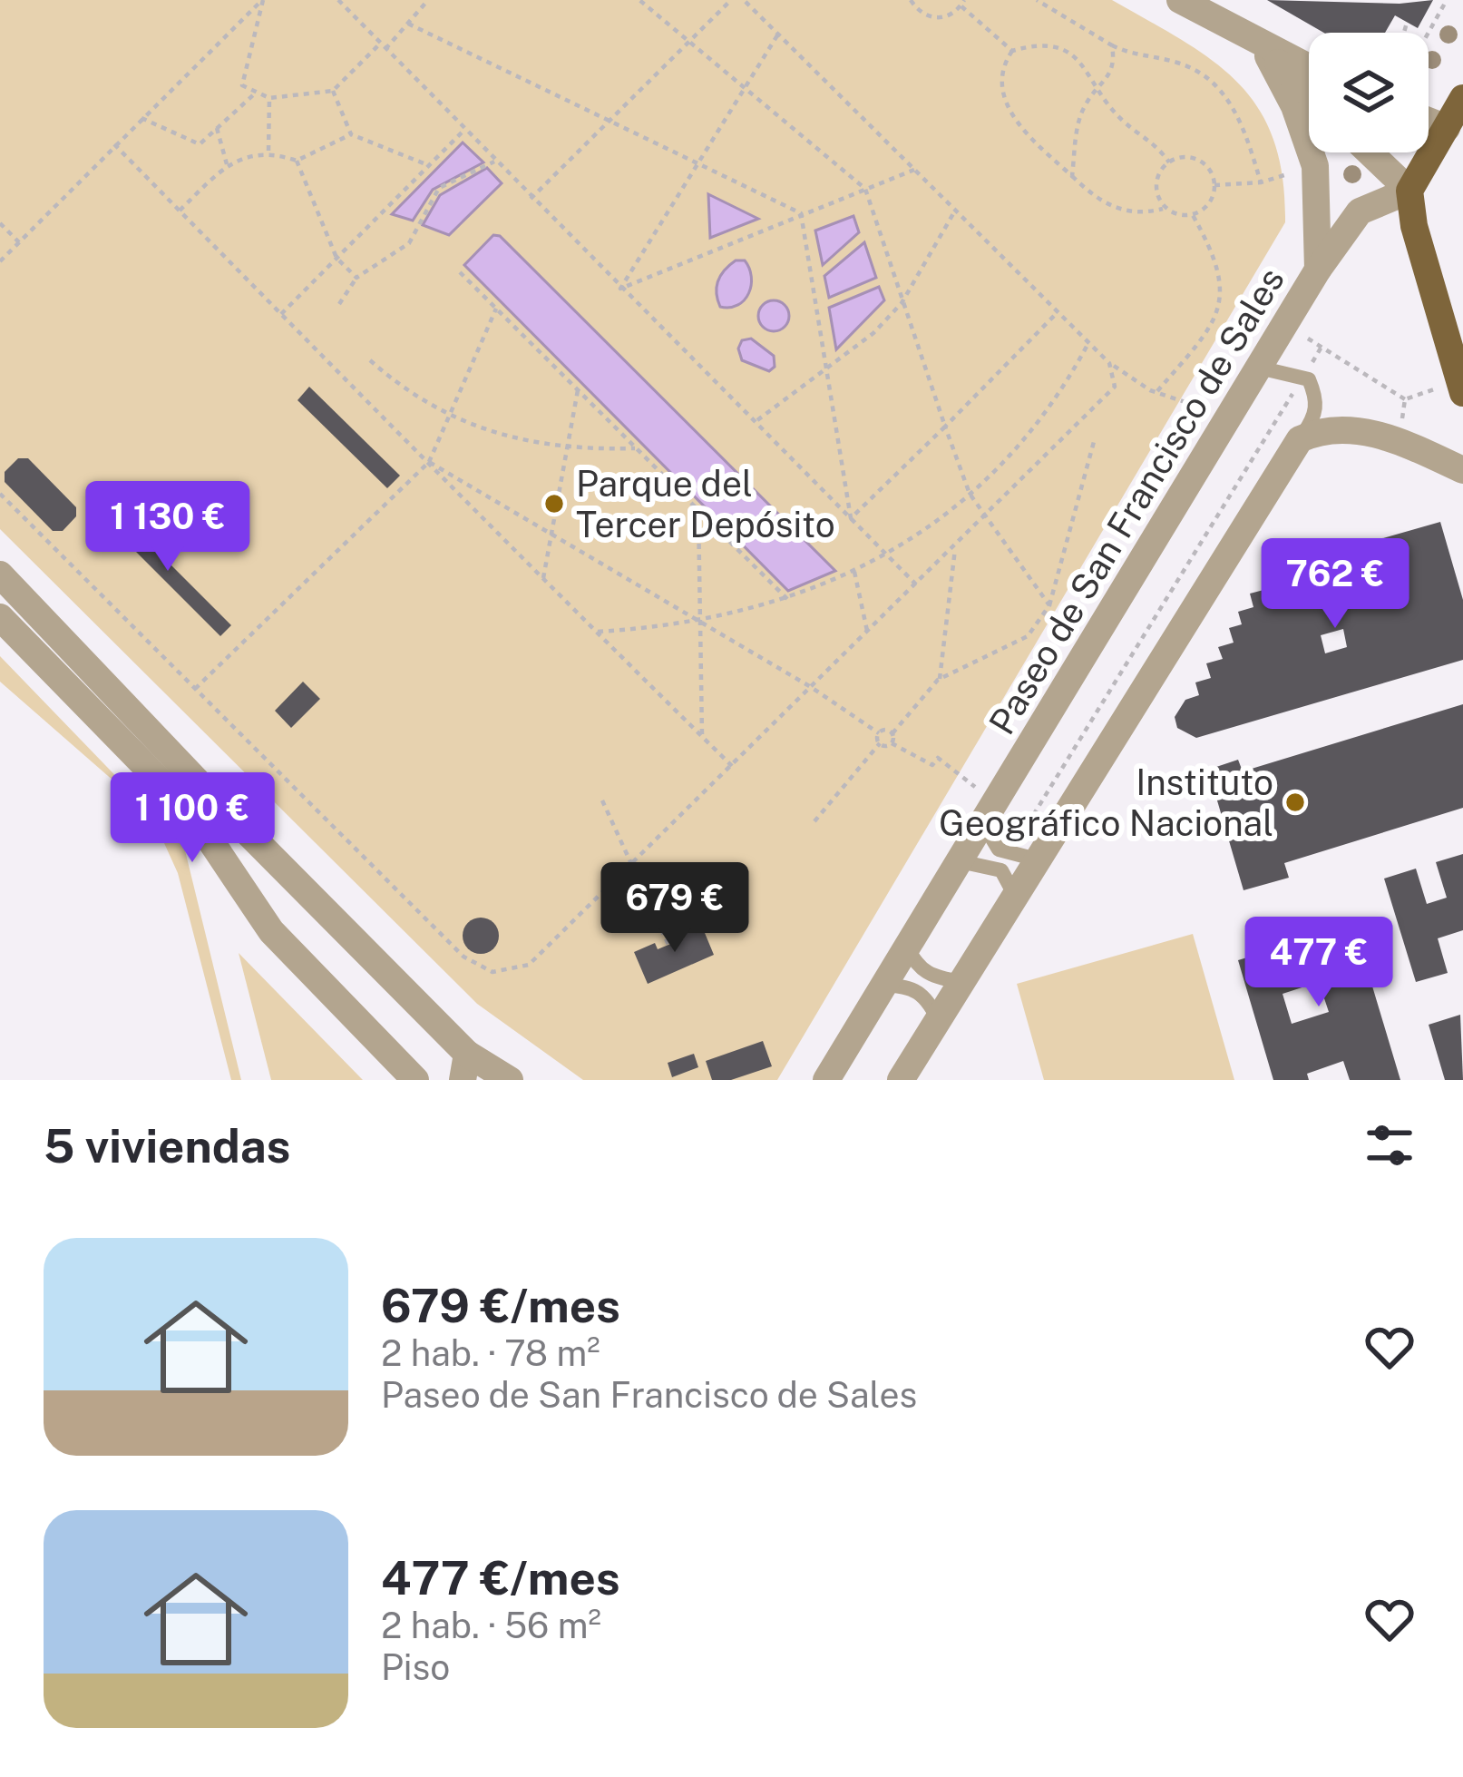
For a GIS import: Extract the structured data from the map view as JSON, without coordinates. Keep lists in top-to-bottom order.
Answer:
{
  "streets": {
    "street": ["Paseo de San Francisco de Sales"]
  },
  "places": ["Parque del Tercer Depósito", "Instituto Geográfico Nacional"],
  "page": {
    "price": [
      "1 130 €",
      "762 €",
      "1 100 €",
      "679 €",
      "477 €"
    ],
    "heading": "5 viviendas",
    "list": [
      {
        "name": "679 €/mes",
        "note": "2 hab. · 78 m² · Paseo de San Francisco de Sales"
      },
      {
        "name": "477 €/mes",
        "note": "2 hab. · 56 m² · Piso"
      }
    ]
  }
}
